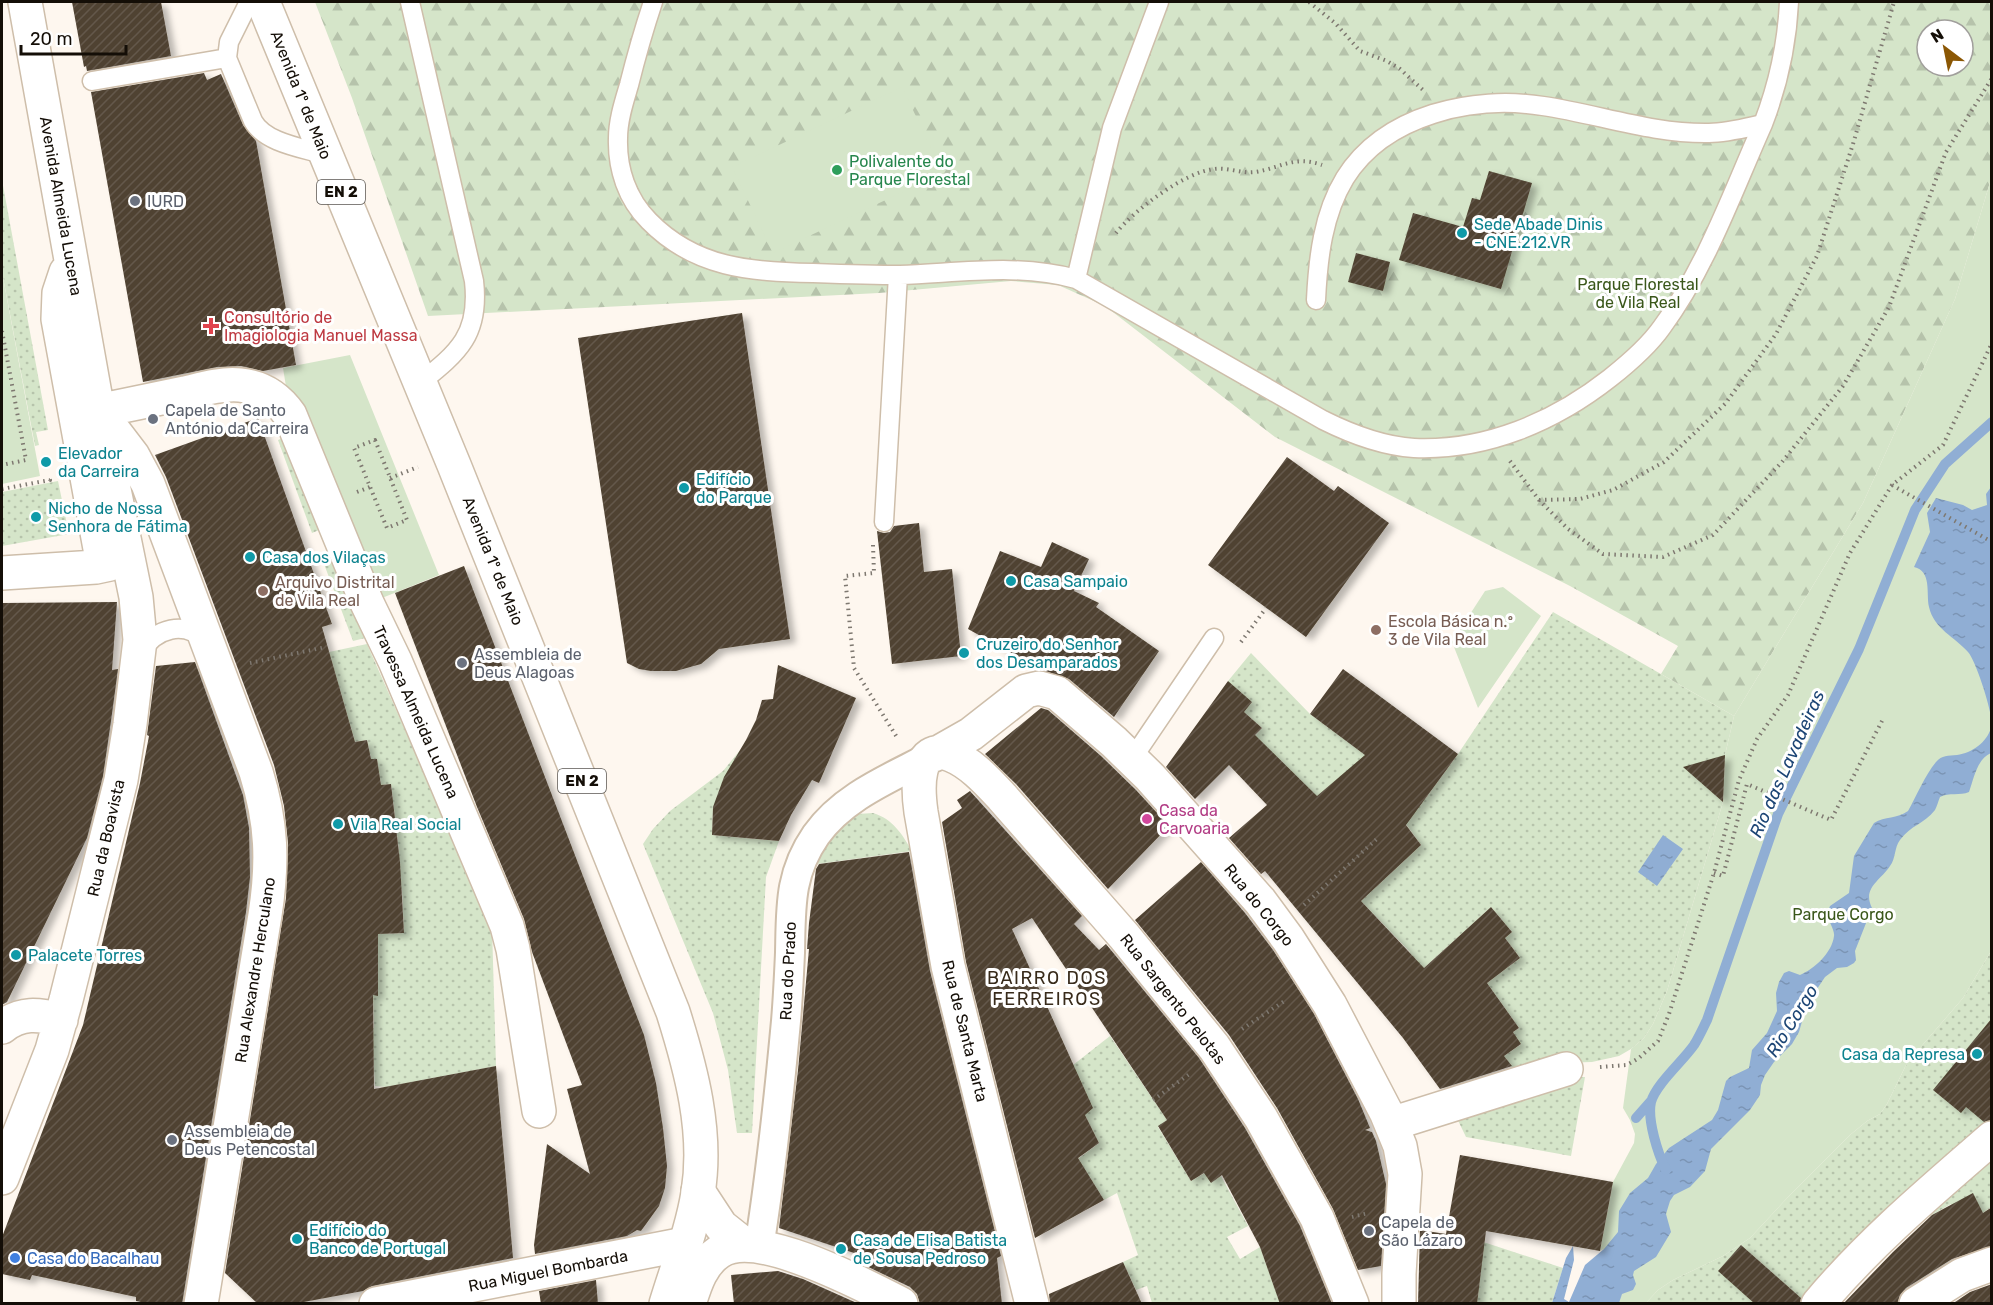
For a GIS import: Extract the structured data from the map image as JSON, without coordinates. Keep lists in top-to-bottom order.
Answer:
{
  "streets": {
    "street": [
      "Avenida 1º de Maio",
      "EN 2",
      "Avenida Almeida Lucena",
      "Travessa Almeida Lucena",
      "Rua da Boavista",
      "Rua do Corgo",
      "Rua Alexandre Herculano",
      "Rua do Prado",
      "Rua Sargento Pelotas",
      "Rua de Santa Marta",
      "Rua Miguel Bombarda"
    ]
  },
  "crossings": [
    ["Avenida 1º de Maio", "Rua Miguel Bombarda"],
    ["Avenida Almeida Lucena", "Travessa Almeida Lucena"],
    ["Avenida Almeida Lucena", "Rua da Boavista"],
    ["Avenida Almeida Lucena", "Rua Alexandre Herculano"],
    ["Rua do Corgo", "Rua do Prado"],
    ["Rua do Corgo", "Rua Sargento Pelotas"],
    ["Rua do Corgo", "Rua de Santa Marta"],
    ["Rua do Prado", "Rua Sargento Pelotas"],
    ["Rua do Prado", "Rua de Santa Marta"],
    ["Rua Sargento Pelotas", "Rua de Santa Marta"]
  ],
  "districts": ["BAIRRO DOS FERREIROS"],
  "water": ["Rio das Lavadeiras", "Rio Corgo"],
  "parks": ["Parque Florestal de Vila Real", "Parque Corgo"],
  "places": {
    "other": [
      "Polivalente do Parque Florestal",
      "IURD",
      "Sede Abade Dinis - CNE.212.VR",
      "Capela de Santo António da Carreira",
      "Elevador da Carreira",
      "Edifício do Parque",
      "Nicho de Nossa Senhora de Fátima",
      "Casa dos Vilaças",
      "Casa Sampaio",
      "Arquivo Distrital de Vila Real",
      "Escola Básica n.º 3 de Vila Real",
      "Cruzeiro do Senhor dos Desamparados",
      "Assembleia de Deus Alagoas",
      "Casa da Carvoaria",
      "Vila Real Social",
      "Palacete Torres",
      "Casa da Represa",
      "Assembleia de Deus Petencostal",
      "Capela de São Lázaro",
      "Edifício do Banco de Portugal",
      "Casa de Elisa Batista de Sousa Pedroso",
      "Casa do Bacalhau"
    ],
    "health": ["Consultório de Imagiologia Manuel Massa"]
  },
  "scale_bar": "20 m",
  "north": "top left"
}
